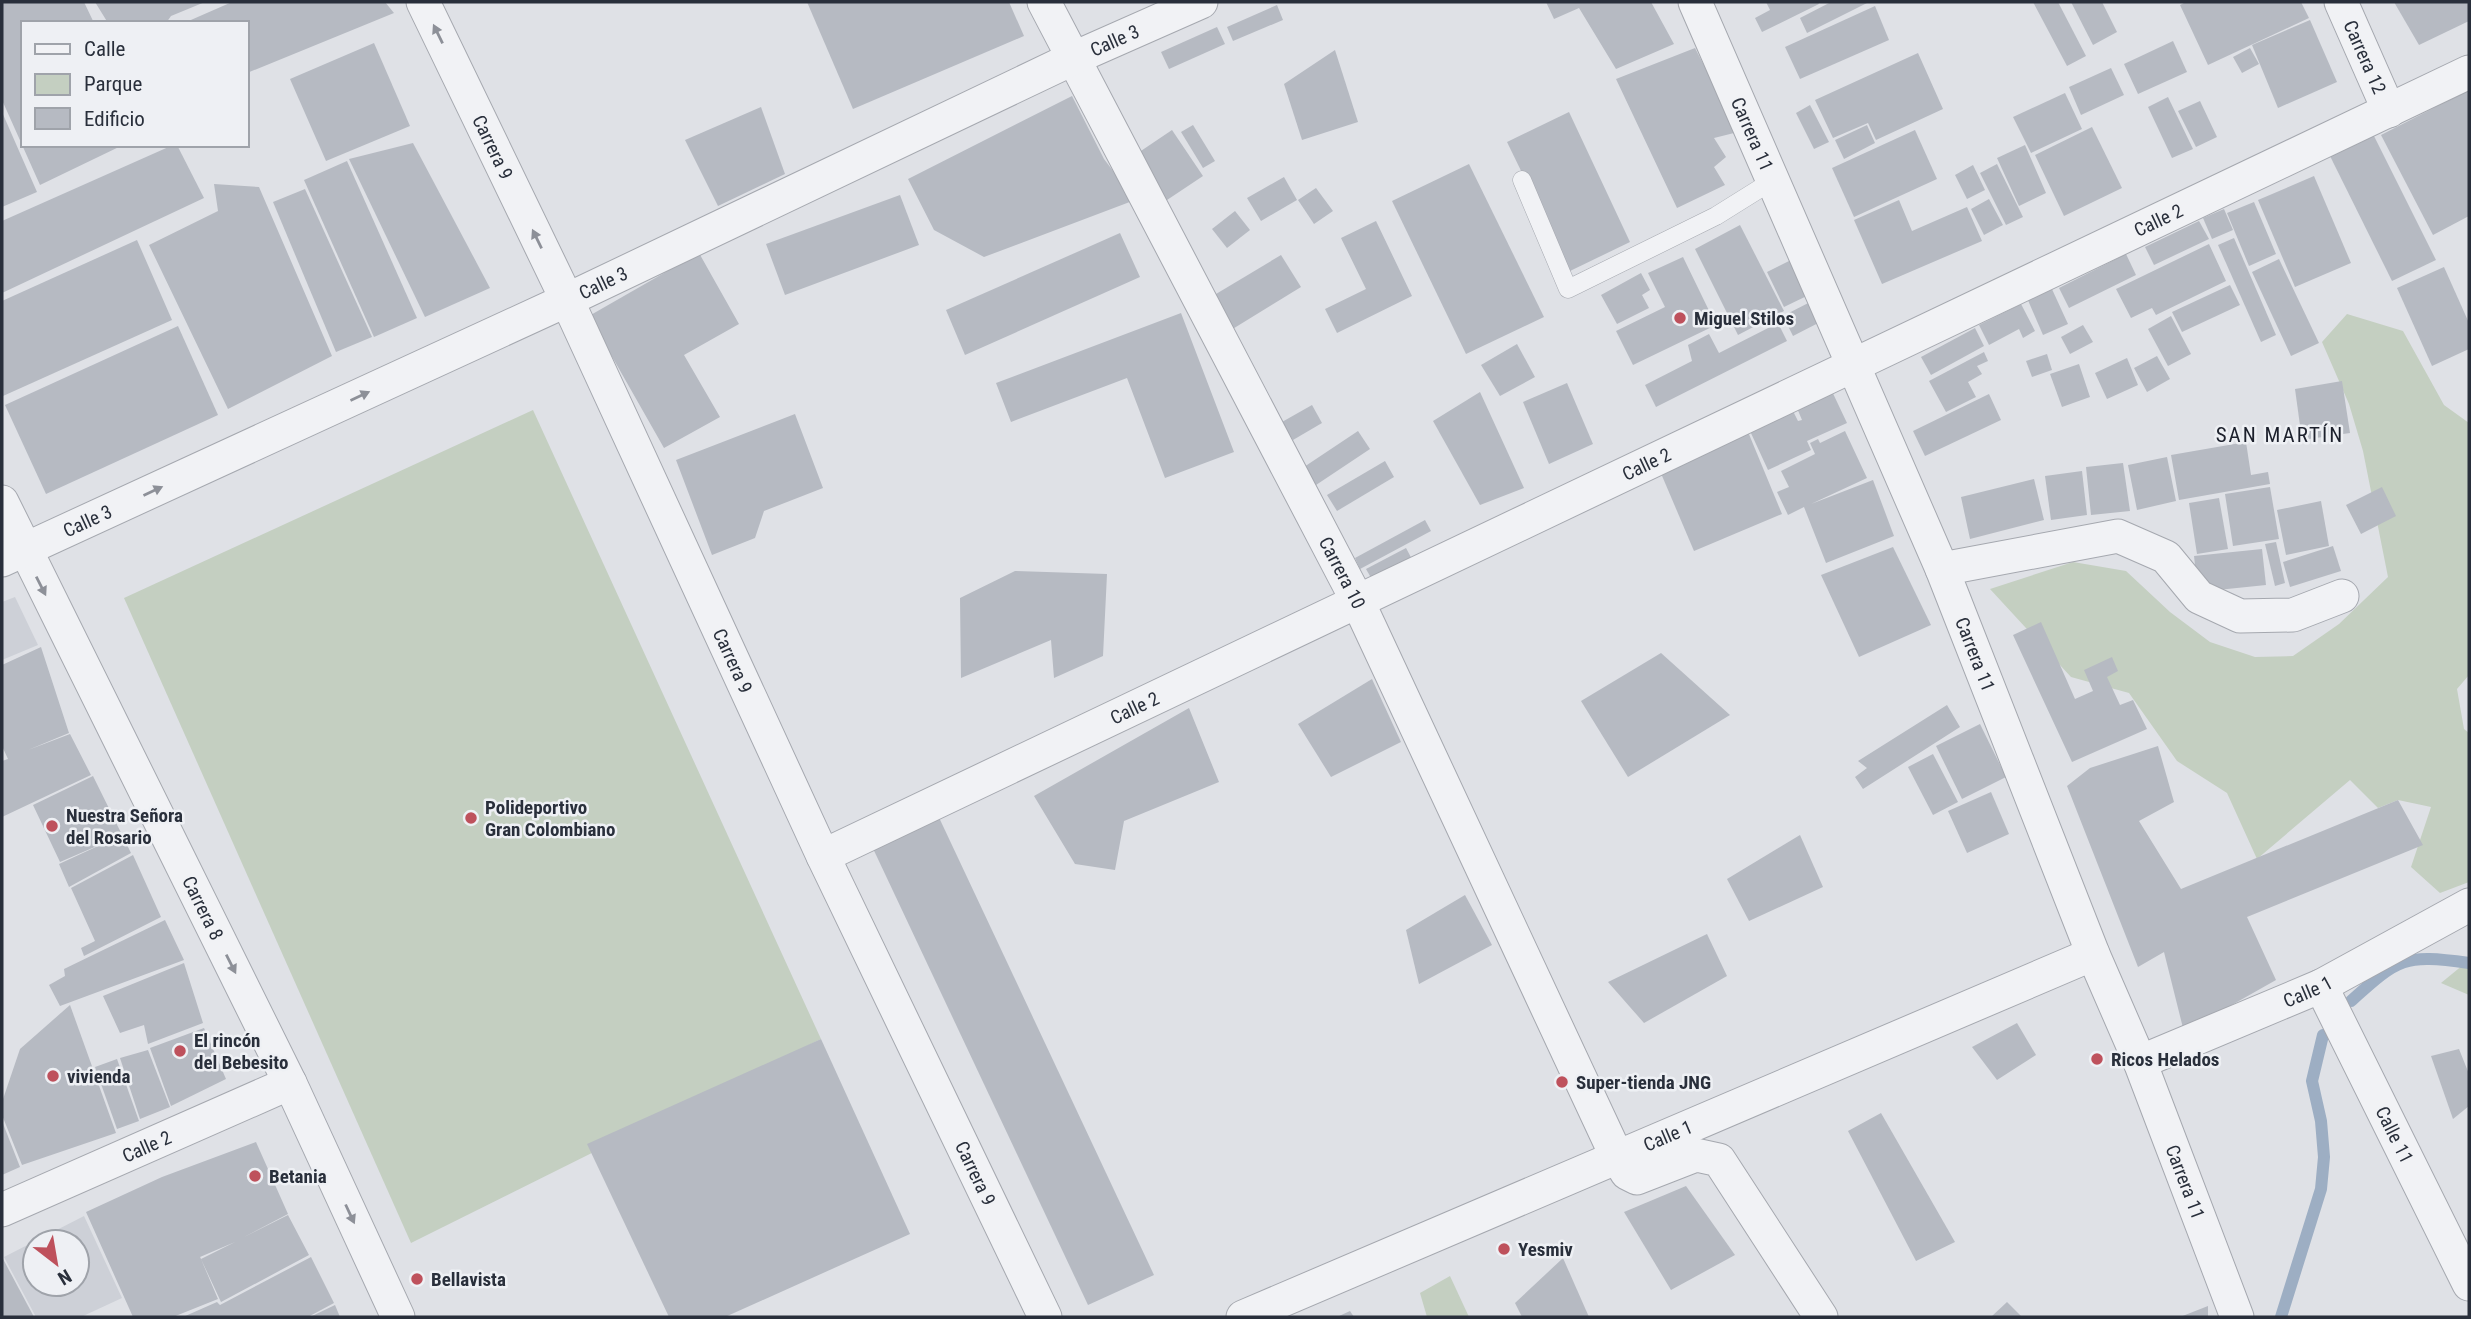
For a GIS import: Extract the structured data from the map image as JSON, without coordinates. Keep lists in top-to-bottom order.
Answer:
{
  "streets": {
    "street": [
      "Calle 3",
      "Carrera 12",
      "Carrera 11",
      "Carrera 9",
      "Calle 2",
      "Carrera 10",
      "Carrera 8",
      "Calle 1",
      "Calle 11"
    ]
  },
  "crossings": [
    ["Calle 3", "Carrera 9"],
    ["Calle 3", "Carrera 10"],
    ["Calle 3", "Carrera 8"],
    ["Carrera 12", "Calle 2"],
    ["Carrera 11", "Calle 2"],
    ["Carrera 11", "Calle 1"],
    ["Carrera 9", "Calle 2"],
    ["Calle 2", "Carrera 10"],
    ["Calle 2", "Carrera 8"],
    ["Carrera 10", "Calle 1"],
    ["Calle 1", "Calle 11"]
  ],
  "one_way": ["Calle 3", "Carrera 8"],
  "districts": ["SAN MARTÍN"],
  "places": [
    "Miguel Stilos",
    "Polideportivo Gran Colombiano",
    "Nuestra Señora del Rosario",
    "El rincón del Bebesito",
    "Ricos Helados",
    "vivienda",
    "Super-tienda JNG",
    "Betania",
    "Yesmiv",
    "Bellavista"
  ],
  "legend": ["Calle", "Parque", "Edificio"],
  "north": "bottom right"
}
